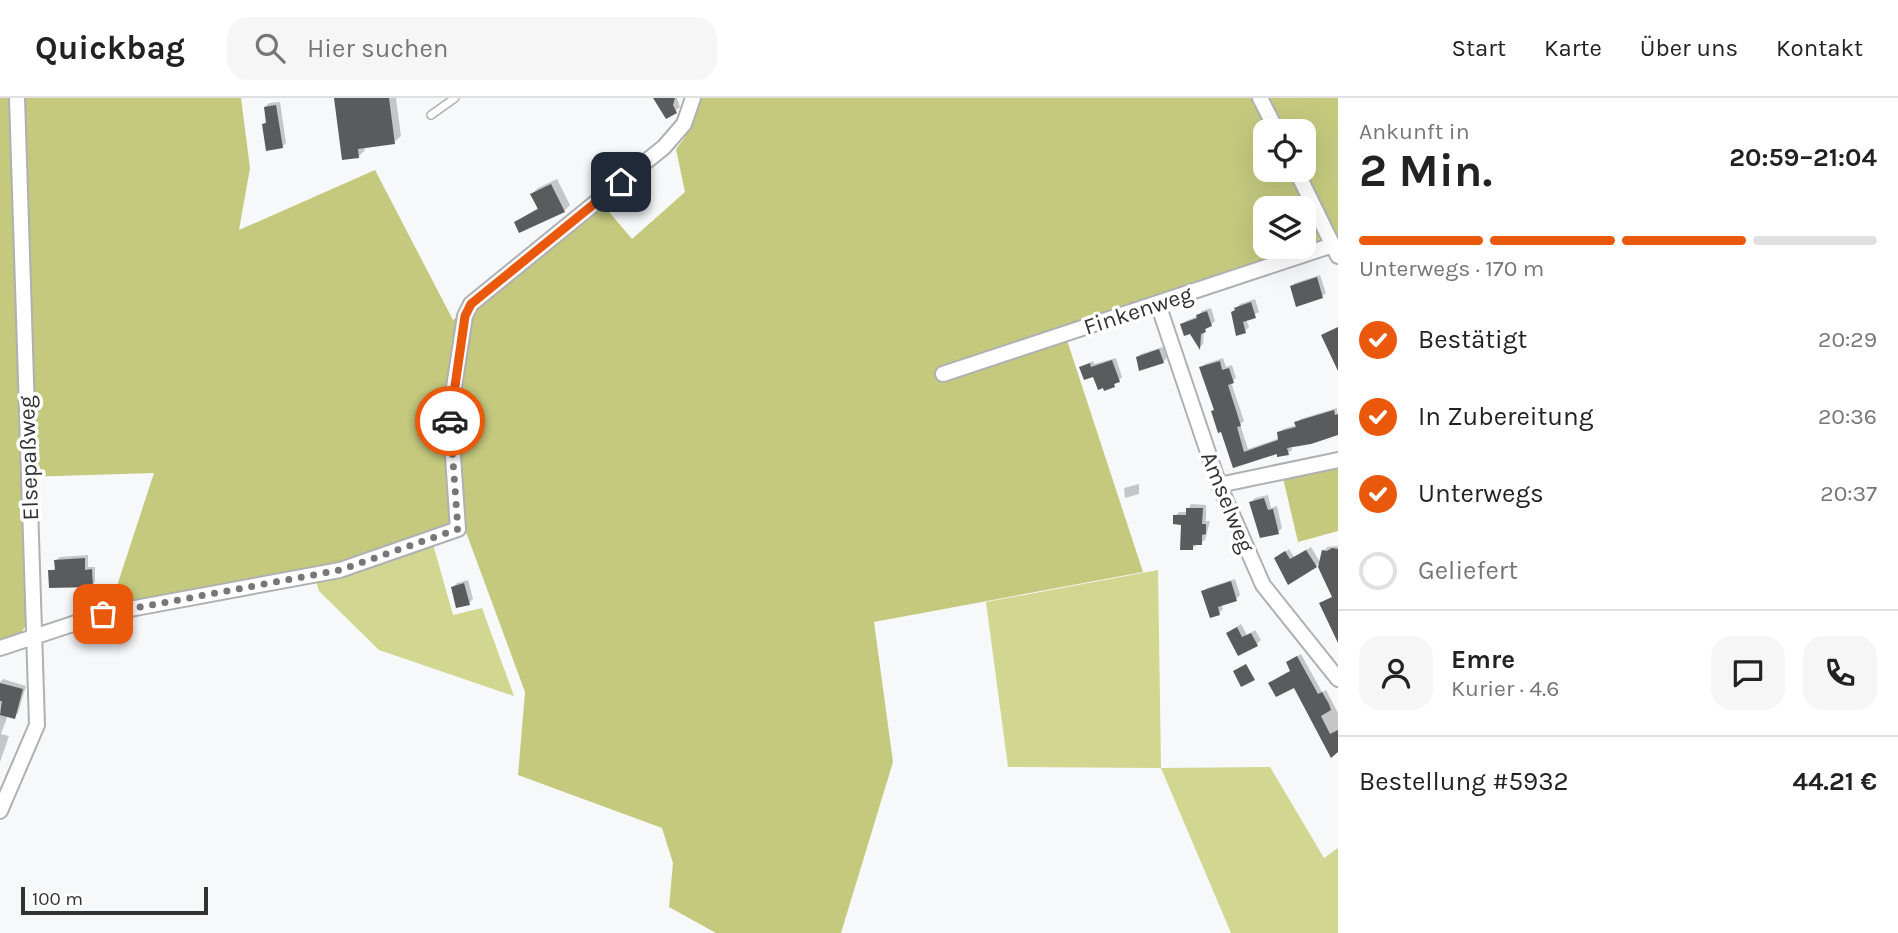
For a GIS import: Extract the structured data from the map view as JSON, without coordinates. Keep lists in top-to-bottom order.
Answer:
{
  "streets": {
    "street": ["Finkenweg", "Elsepaßweg", "Amselweg"]
  },
  "crossings": [
    ["Finkenweg", "Amselweg"]
  ],
  "scale_bar": "100 m",
  "page": {
    "header": "Quickbag",
    "search": "Hier suchen",
    "nav": [
      "Start",
      "Karte",
      "Über uns",
      "Kontakt"
    ],
    "heading": ["2 Min.", "Ankunft in", "20:59–21:04"],
    "panel": [
      "Emre",
      "Kurier · 4.6",
      "Bestellung #5932",
      "44.21 €"
    ],
    "bar": "Unterwegs · 170 m",
    "list": [
      ["Bestätigt", "20:29"],
      ["In Zubereitung", "20:36"],
      ["Unterwegs", "20:37"],
      "Geliefert"
    ],
    "scale": "100 m"
  }
}
